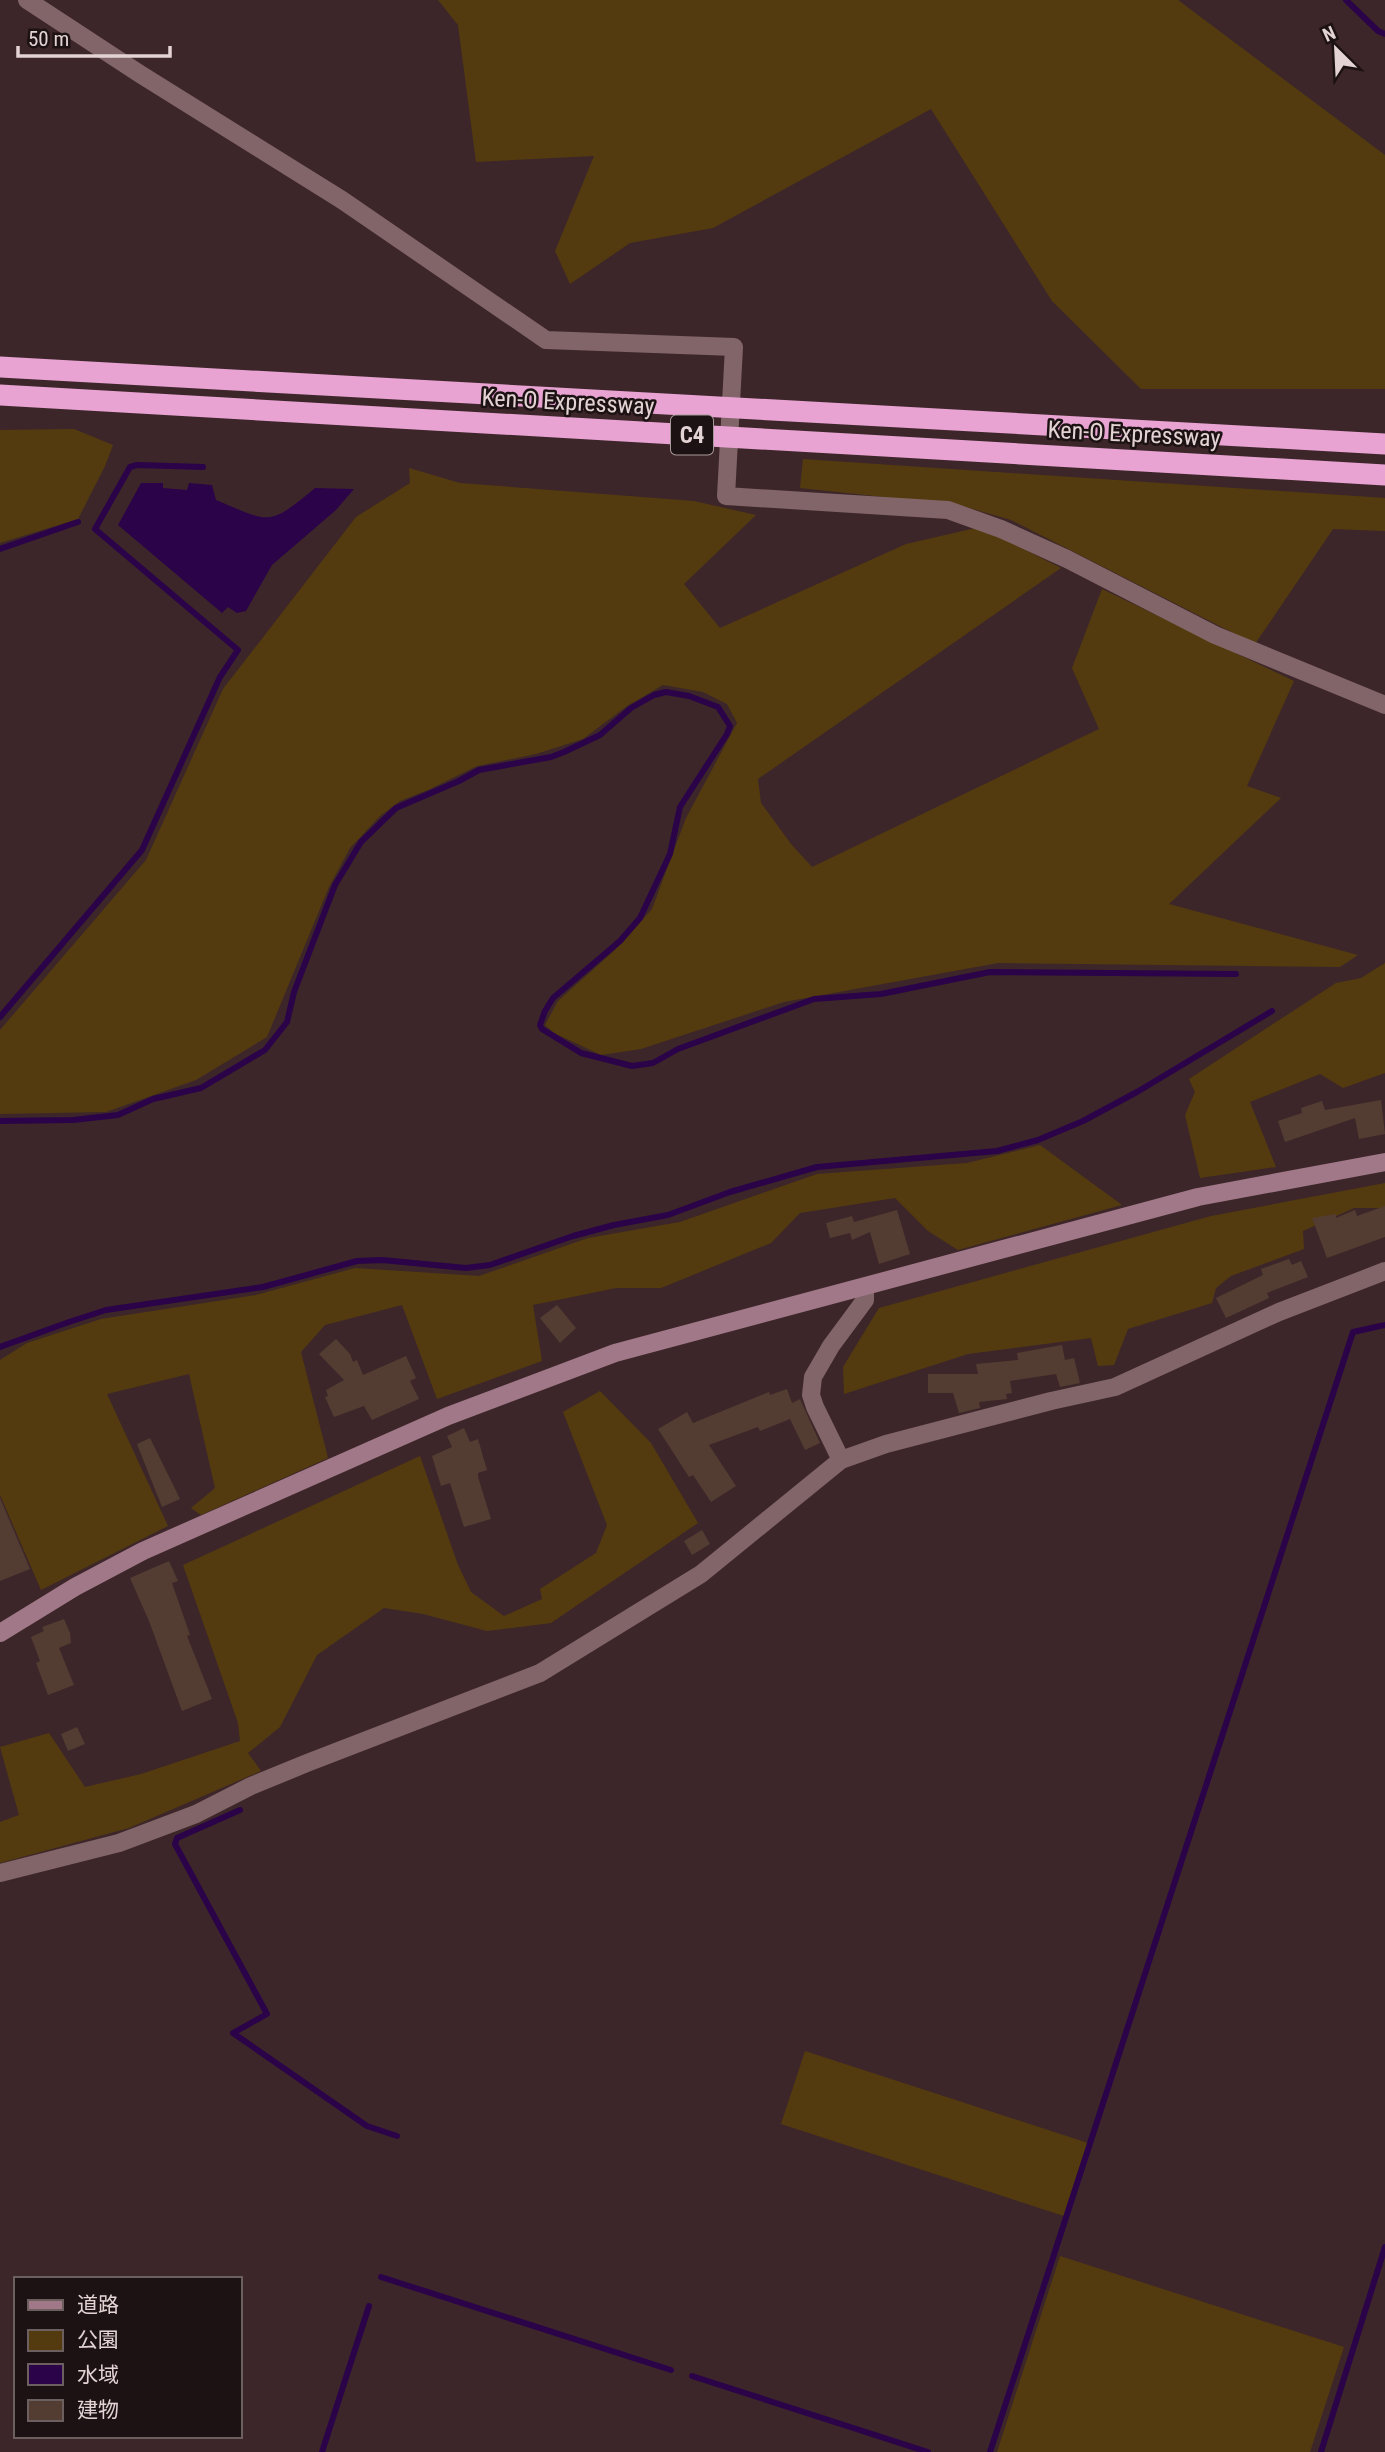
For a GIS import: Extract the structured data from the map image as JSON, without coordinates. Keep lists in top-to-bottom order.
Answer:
{
  "streets": {
    "highway": ["Ken-O Expressway", "C4"]
  },
  "legend": [
    "道路",
    "公園",
    "水域",
    "建物"
  ],
  "scale_bar": "50 m",
  "north": "top left"
}
